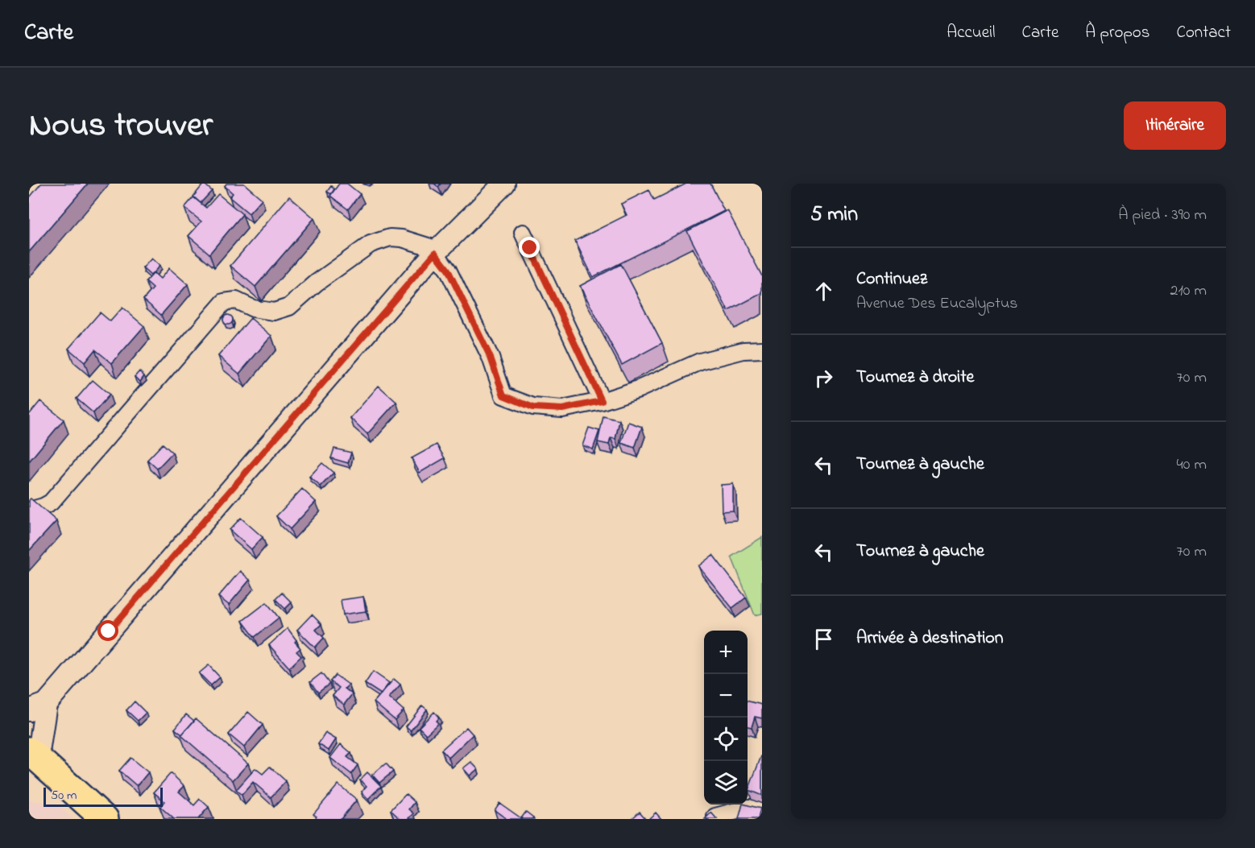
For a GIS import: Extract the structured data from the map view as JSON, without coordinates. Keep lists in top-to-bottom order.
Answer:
{
  "scale_bar": "50 m",
  "page": {
    "header": "Carte",
    "nav": [
      "Accueil",
      "Carte",
      "À propos",
      "Contact"
    ],
    "title": "Nous trouver",
    "buttons": "Itinéraire",
    "heading": ["5 min", "À pied · 390 m"],
    "list": [
      ["Continuez", "Avenue Des Eucalyptus", "210 m"],
      ["Tournez à droite", "70 m"],
      ["Tournez à gauche", "40 m"],
      ["Tournez à gauche", "70 m"],
      "Arrivée à destination"
    ],
    "map_buttons": ["+", "−"],
    "scale": "50 m"
  }
}
